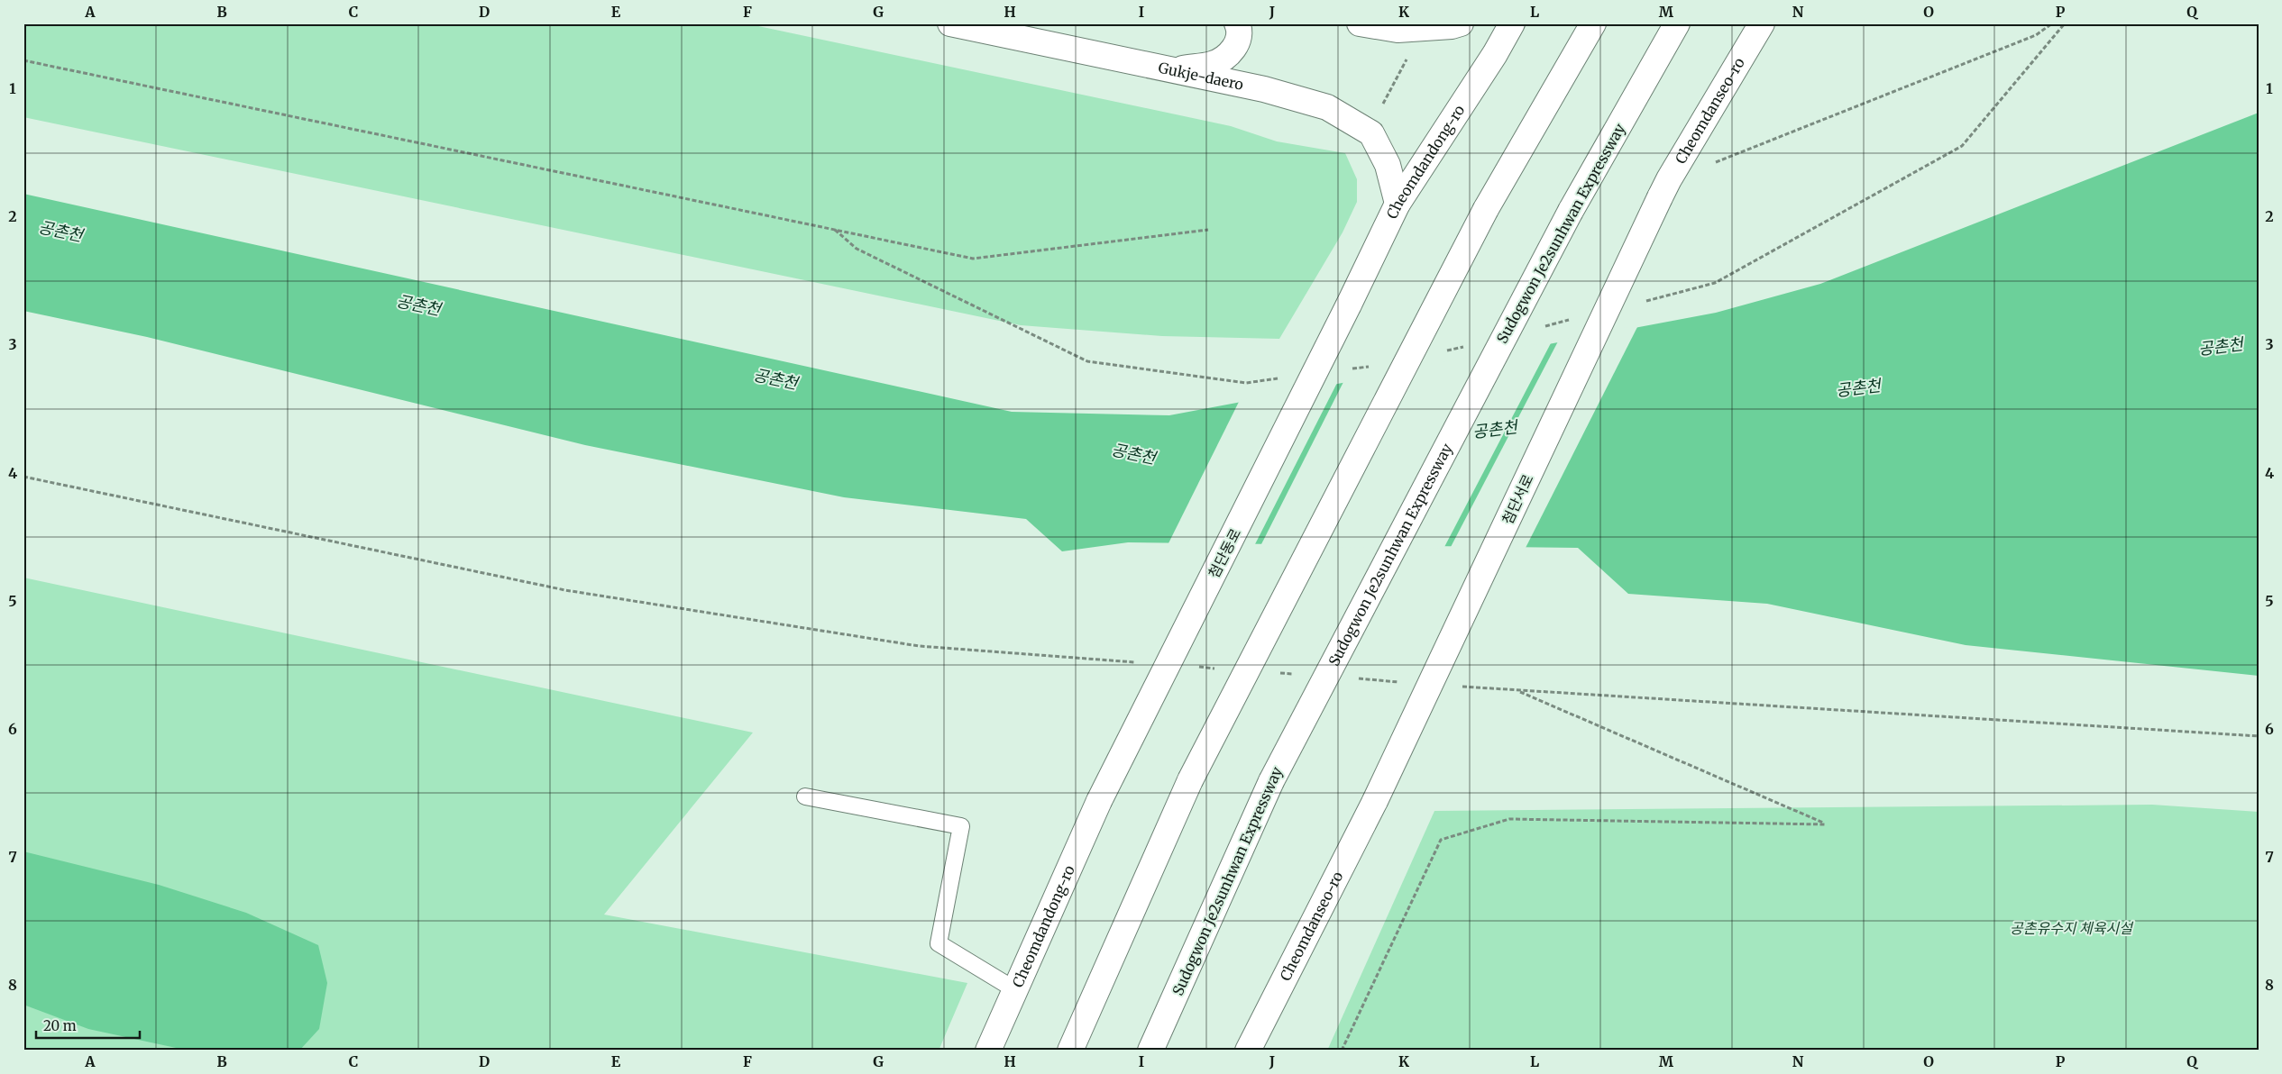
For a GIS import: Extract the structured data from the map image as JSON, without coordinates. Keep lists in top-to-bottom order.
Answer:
{
  "streets": {
    "main road": [
      "Gukje-daero",
      "Cheomdanseo-ro",
      "Cheomdandong-ro",
      "Sudogwon Je2sunhwan Expressway",
      "첨단서로",
      "첨단동로"
    ]
  },
  "crossings": [
    ["Gukje-daero", "Cheomdandong-ro"],
    ["Cheomdanseo-ro", "첨단서로"],
    ["Cheomdandong-ro", "첨단동로"]
  ],
  "water": ["공촌천"],
  "parks": ["공촌유수지 체육시설"],
  "scale_bar": "20 m",
  "grid": {
    "columns": [
      "A",
      "B",
      "C",
      "D",
      "E",
      "F",
      "G",
      "H",
      "I",
      "J",
      "K",
      "L",
      "M",
      "N",
      "O",
      "P",
      "Q"
    ],
    "rows": [
      "1",
      "2",
      "3",
      "4",
      "5",
      "6",
      "7",
      "8"
    ]
  }
}
